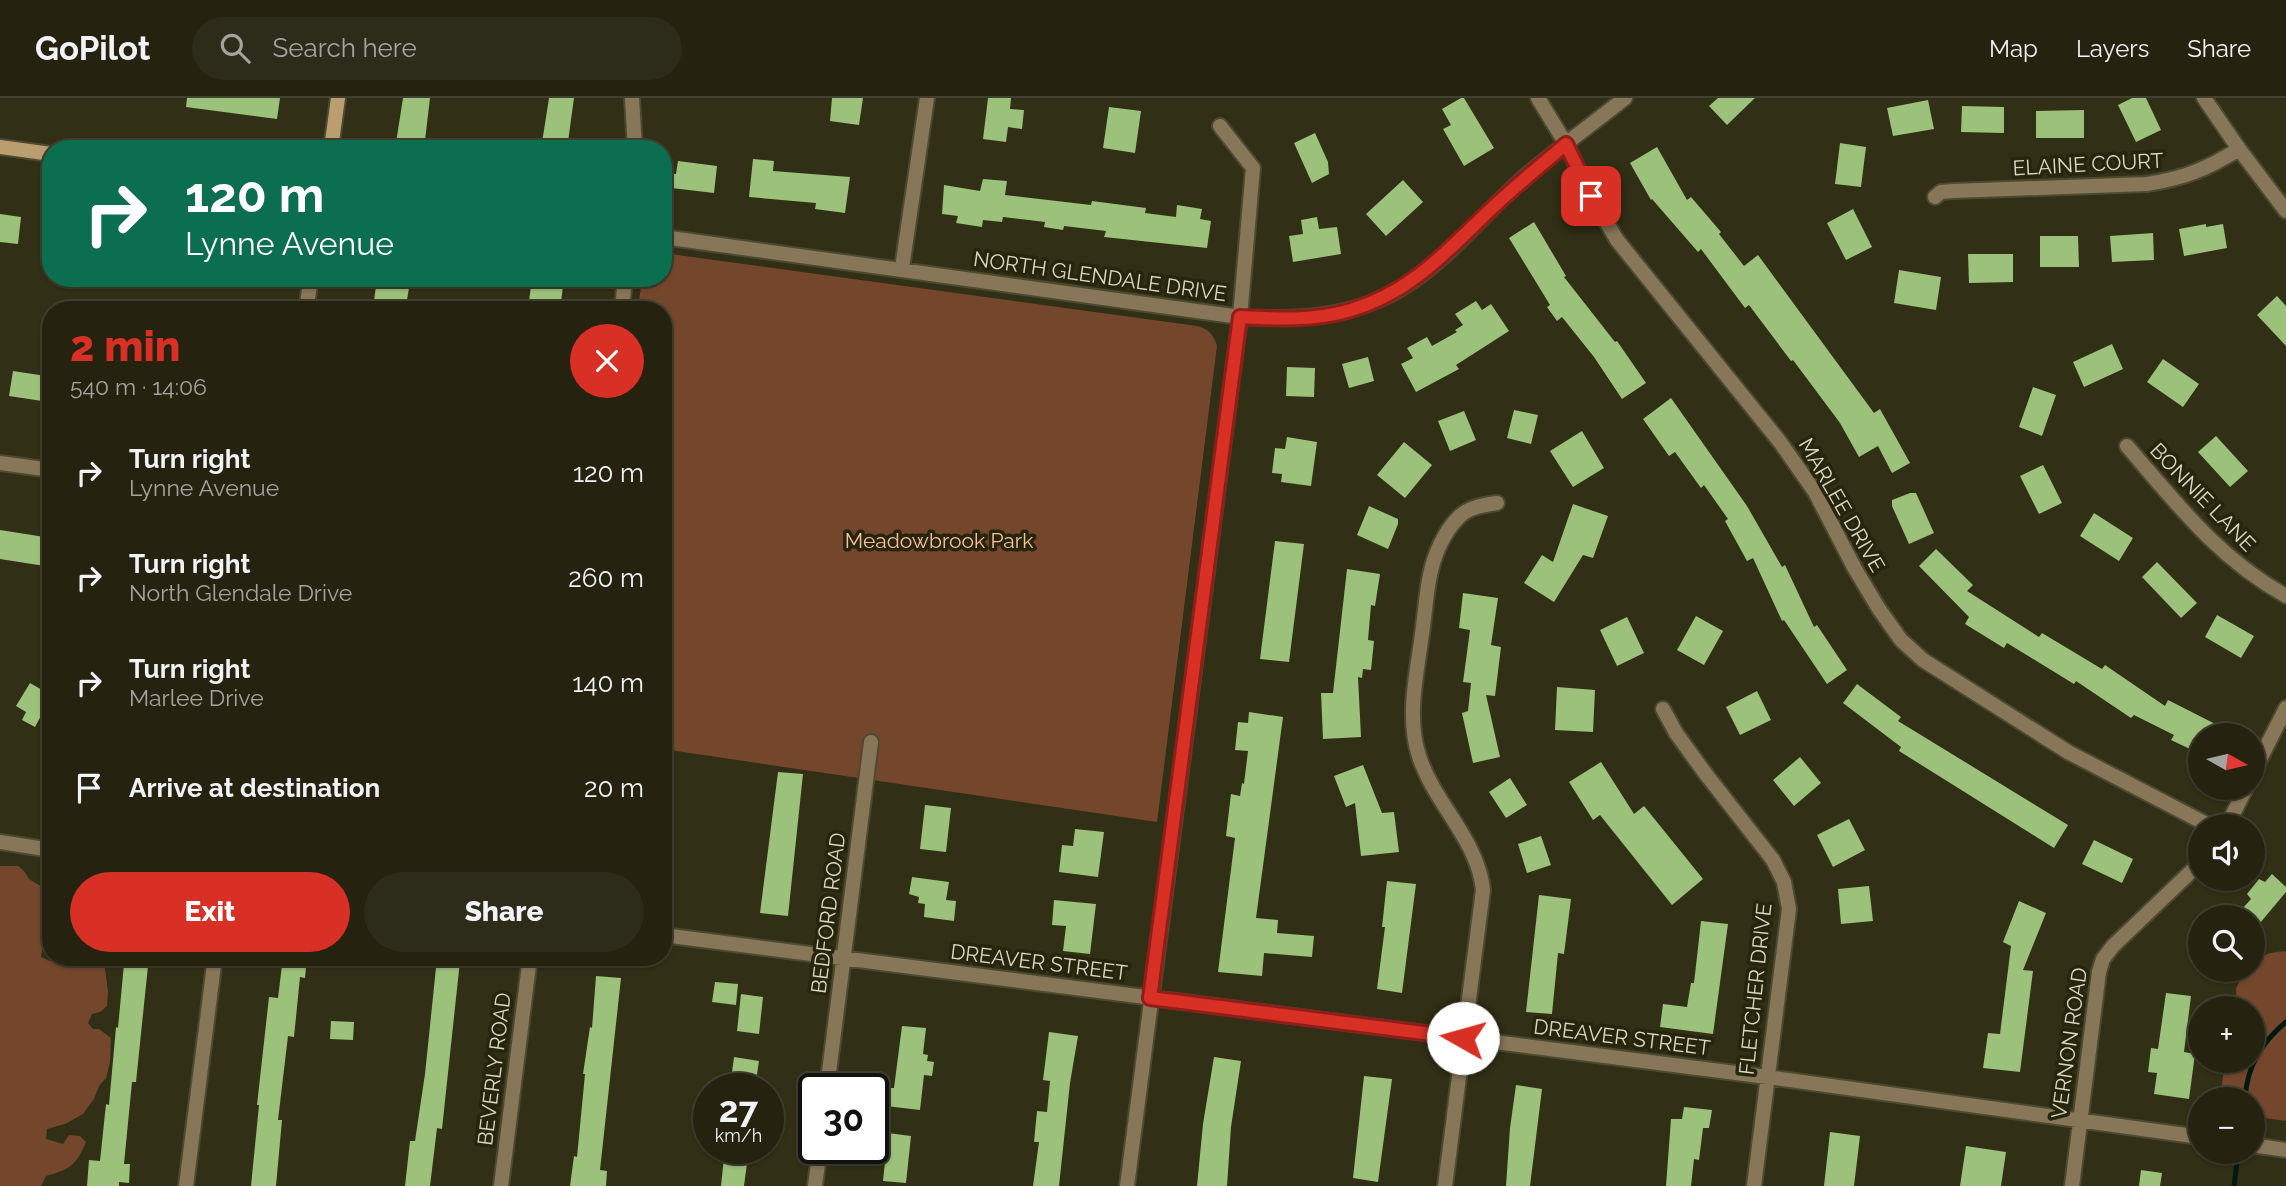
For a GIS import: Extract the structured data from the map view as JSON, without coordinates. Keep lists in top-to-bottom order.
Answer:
{
  "streets": {
    "street": [
      "ELAINE COURT",
      "NORTH GLENDALE DRIVE",
      "BONNIE LANE",
      "MARLEE DRIVE",
      "BEDFORD ROAD",
      "DREAVER STREET",
      "FLETCHER DRIVE",
      "VERNON ROAD",
      "BEVERLY ROAD"
    ]
  },
  "crossings": [
    ["NORTH GLENDALE DRIVE", "MARLEE DRIVE"],
    ["BEDFORD ROAD", "DREAVER STREET"],
    ["DREAVER STREET", "FLETCHER DRIVE"],
    ["DREAVER STREET", "VERNON ROAD"]
  ],
  "parks": ["Meadowbrook Park"],
  "north": "right",
  "page": {
    "header": "GoPilot",
    "search": "Search here",
    "nav": ["Map", "Layers", "Share"],
    "turn": ["120 m", "Lynne Avenue"],
    "heading": ["2 min", "540 m · 14:06"],
    "list": [
      {
        "name": "Turn right",
        "note": "Lynne Avenue",
        "value": "120 m"
      },
      {
        "name": "Turn right",
        "note": "North Glendale Drive",
        "value": "260 m"
      },
      {
        "name": "Turn right",
        "note": "Marlee Drive",
        "value": "140 m"
      },
      {
        "name": "Arrive at destination",
        "value": "20 m"
      }
    ],
    "map_buttons": ["+", "−"],
    "buttons": ["Exit", "Share"],
    "speed": "27 km/h",
    "limit": "30"
  }
}
